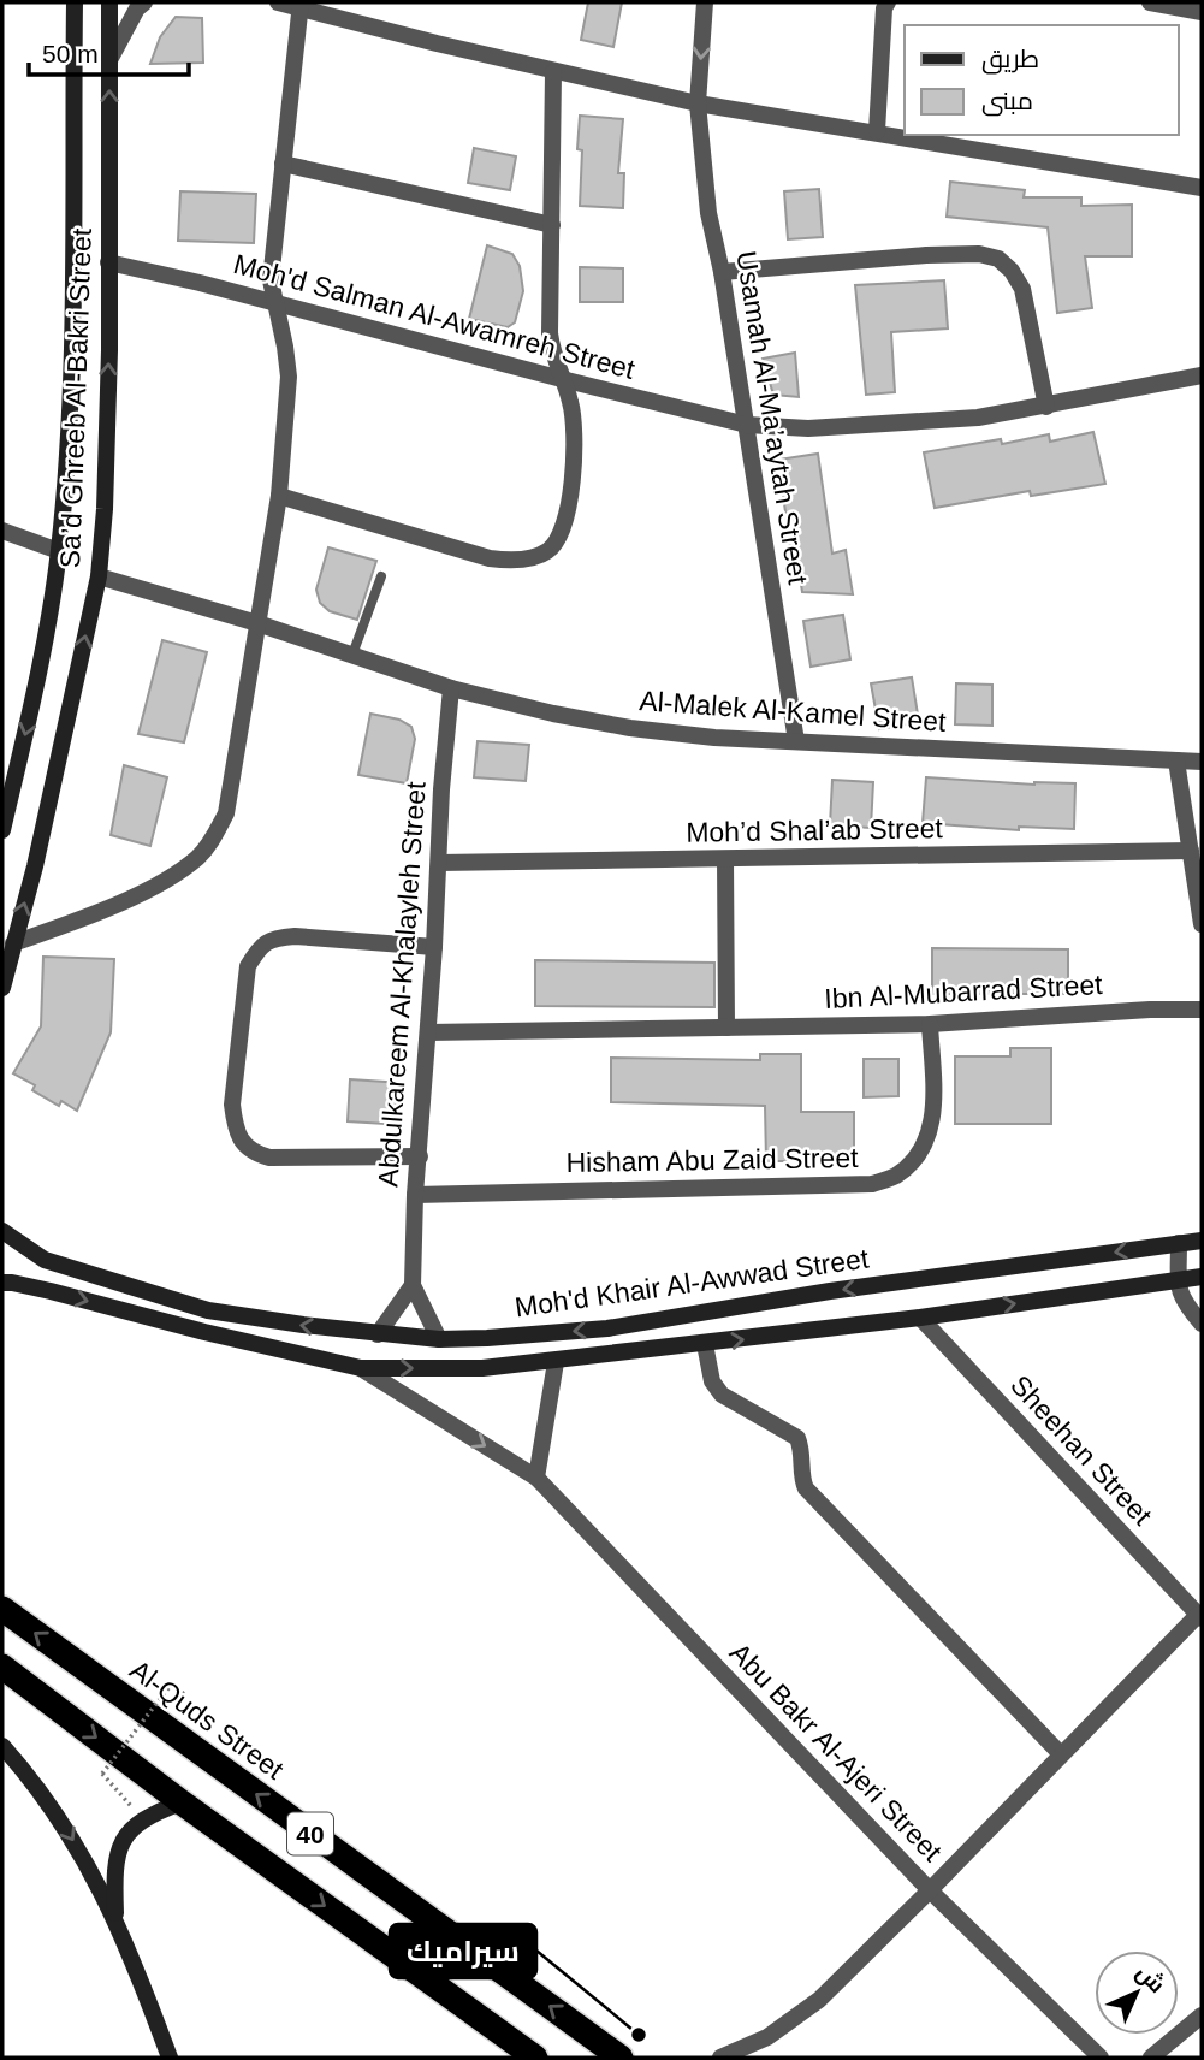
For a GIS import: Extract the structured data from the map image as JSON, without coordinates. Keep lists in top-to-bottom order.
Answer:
{
  "streets": {
    "highway": ["Al-Quds Street", "40"],
    "street": [
      "Moh'd Salman Al-Awamreh Street",
      "Sa’d Ghreeb Al-Bakri Street",
      "Usamah Al-Ma’aytah Street",
      "Al-Malek Al-Kamel Street",
      "Moh’d Shal’ab Street",
      "Abdulkareem Al-Khalayleh Street",
      "Ibn Al-Mubarrad Street",
      "Hisham Abu Zaid Street",
      "Moh'd Khair Al-Awwad Street",
      "Sheehan Street",
      "Abu Bakr Al-Ajeri Street"
    ]
  },
  "crossings": [
    ["Moh'd Salman Al-Awamreh Street", "Sa’d Ghreeb Al-Bakri Street"],
    ["Moh'd Salman Al-Awamreh Street", "Usamah Al-Ma’aytah Street"],
    ["Sa’d Ghreeb Al-Bakri Street", "Al-Malek Al-Kamel Street"],
    ["Usamah Al-Ma’aytah Street", "Al-Malek Al-Kamel Street"],
    ["Al-Malek Al-Kamel Street", "Abdulkareem Al-Khalayleh Street"],
    ["Moh’d Shal’ab Street", "Abdulkareem Al-Khalayleh Street"],
    ["Abdulkareem Al-Khalayleh Street", "Ibn Al-Mubarrad Street"],
    ["Abdulkareem Al-Khalayleh Street", "Hisham Abu Zaid Street"],
    ["Abdulkareem Al-Khalayleh Street", "Moh'd Khair Al-Awwad Street"],
    ["Ibn Al-Mubarrad Street", "Hisham Abu Zaid Street"]
  ],
  "places": ["سيراميك"],
  "legend": ["طريق", "مبنى"],
  "scale_bar": "50 m",
  "north": "top right"
}
